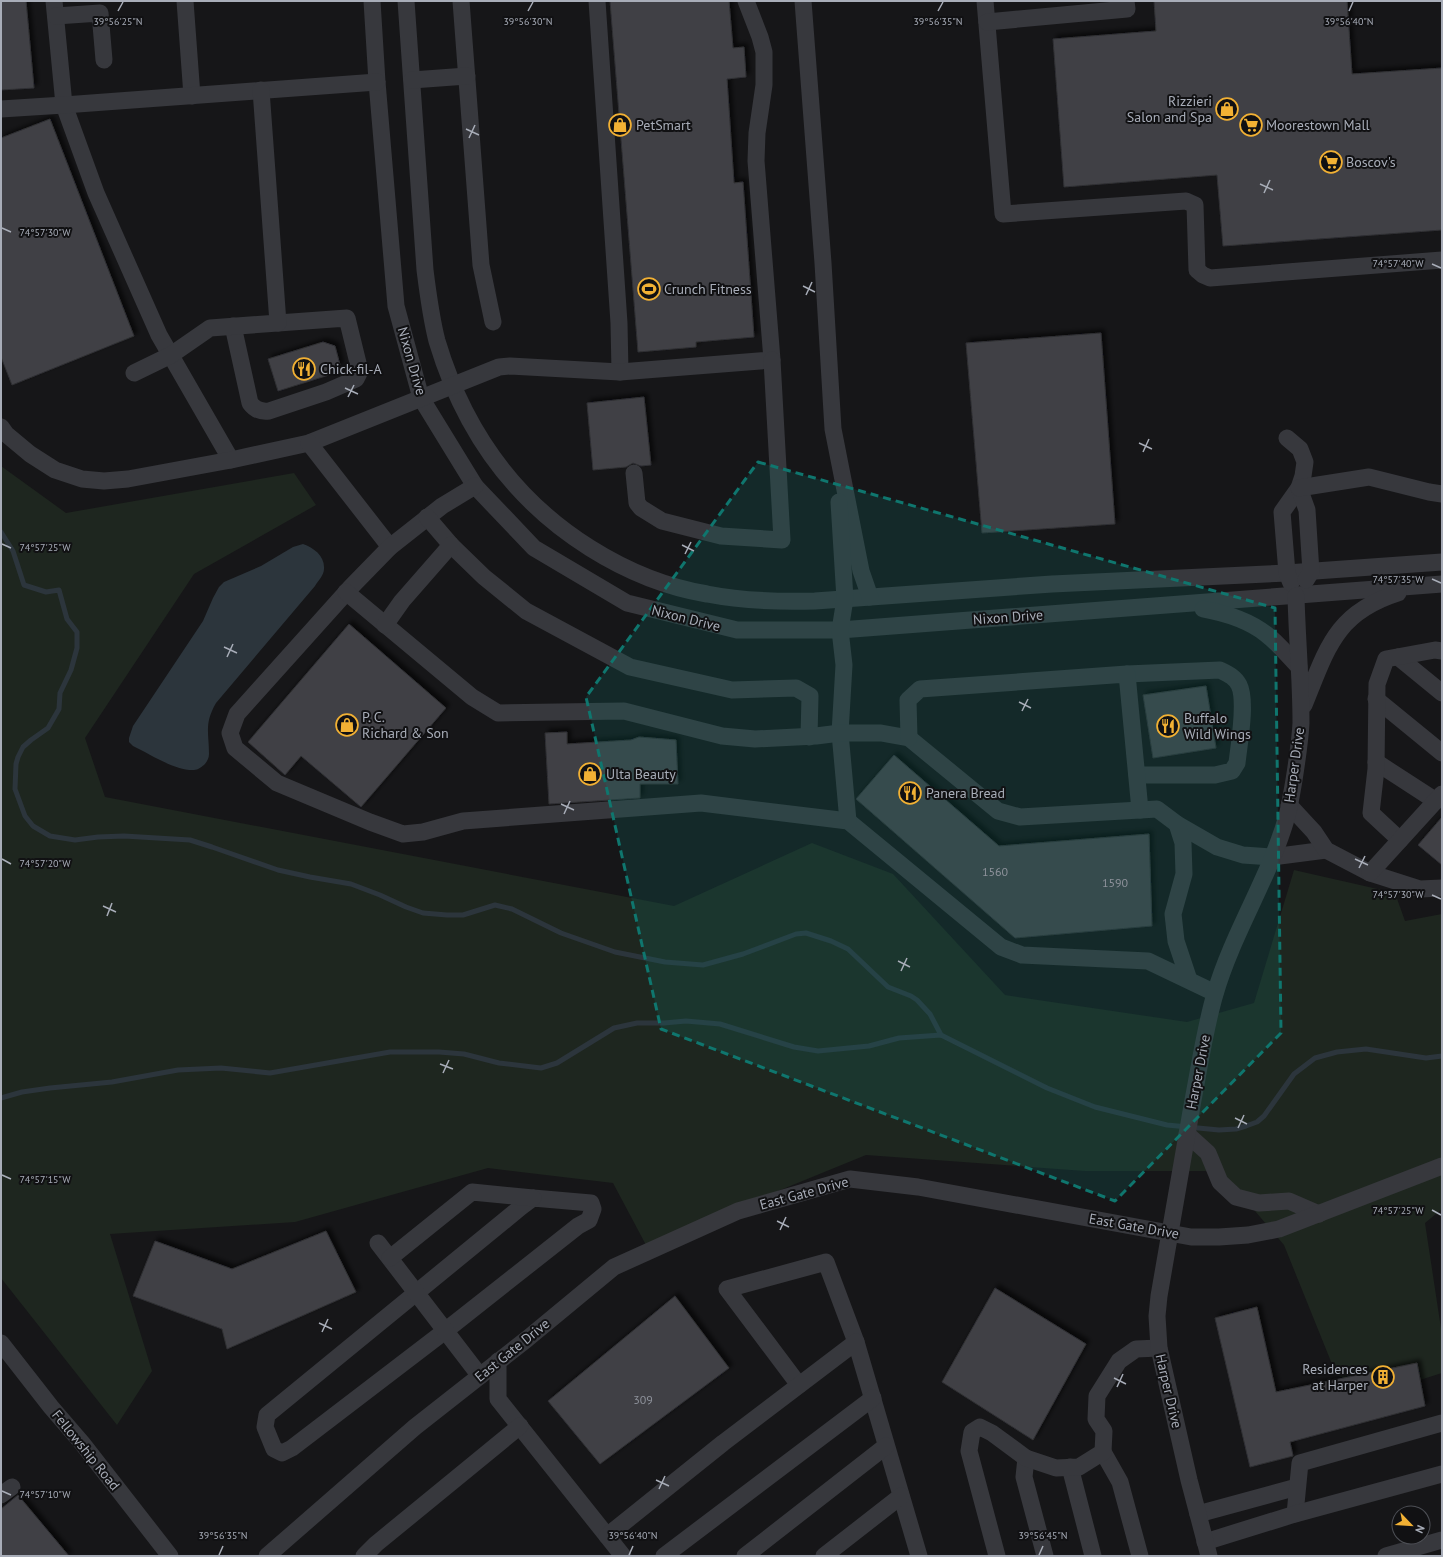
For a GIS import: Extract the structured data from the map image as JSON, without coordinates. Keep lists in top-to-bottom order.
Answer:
{
  "streets": {
    "street": [
      "Nixon Drive",
      "Harper Drive",
      "East Gate Drive",
      "Fellowship Road"
    ]
  },
  "crossings": [
    ["Nixon Drive", "Harper Drive"],
    ["Harper Drive", "East Gate Drive"]
  ],
  "places": {
    "shop": [
      "Rizzieri Salon and Spa",
      "PetSmart",
      "P. C. Richard & Son",
      "Ulta Beauty"
    ],
    "supermarket": ["Moorestown Mall", "Boscov's"],
    "sports": ["Crunch Fitness"],
    "restaurant": ["Chick-fil-A", "Buffalo Wild Wings", "Panera Bread"],
    "building": ["Residences at Harper"]
  },
  "house_numbers": ["1560", "1590", "309"],
  "north": "bottom right",
  "coordinates": [
    "39°56'25\"N",
    "39°56'30\"N",
    "39°56'35\"N",
    "39°56'40\"N",
    "74°57'30\"W",
    "74°57'40\"W",
    "74°57'25\"W",
    "74°57'35\"W",
    "74°57'20\"W",
    "74°57'15\"W",
    "74°57'10\"W",
    "39°56'45\"N"
  ]
}
